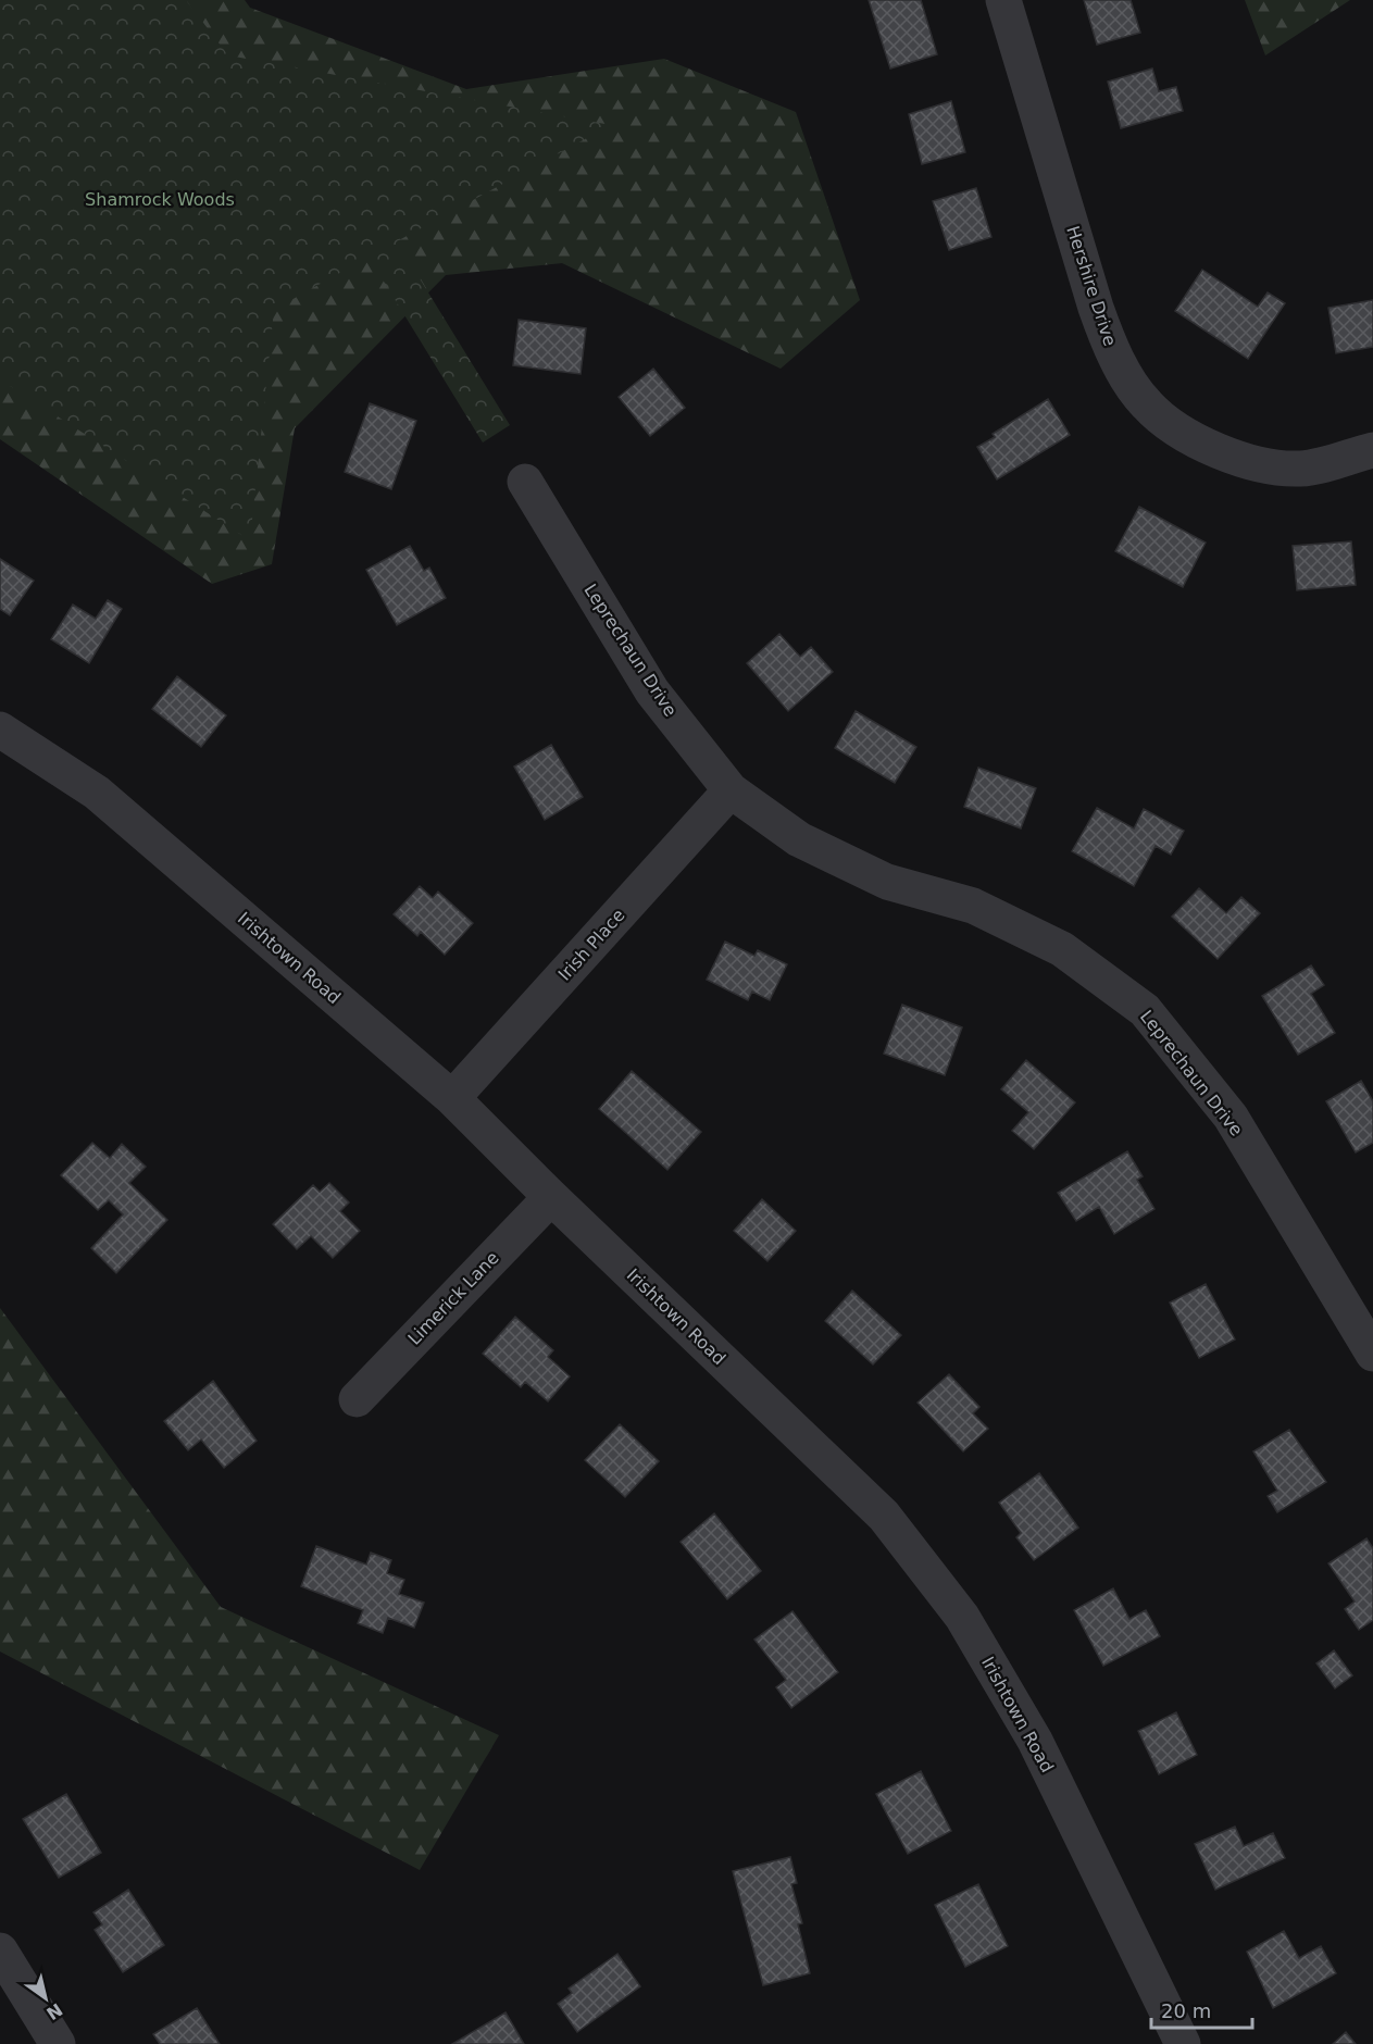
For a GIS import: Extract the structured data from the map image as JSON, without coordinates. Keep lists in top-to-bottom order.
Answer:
{
  "streets": {
    "street": [
      "Hershire Drive",
      "Leprechaun Drive",
      "Irish Place",
      "Irishtown Road",
      "Limerick Lane"
    ]
  },
  "crossings": [
    ["Leprechaun Drive", "Irish Place"],
    ["Irish Place", "Irishtown Road"],
    ["Irishtown Road", "Limerick Lane"]
  ],
  "parks": ["Shamrock Woods"],
  "scale_bar": "20 m",
  "north": "bottom right"
}
